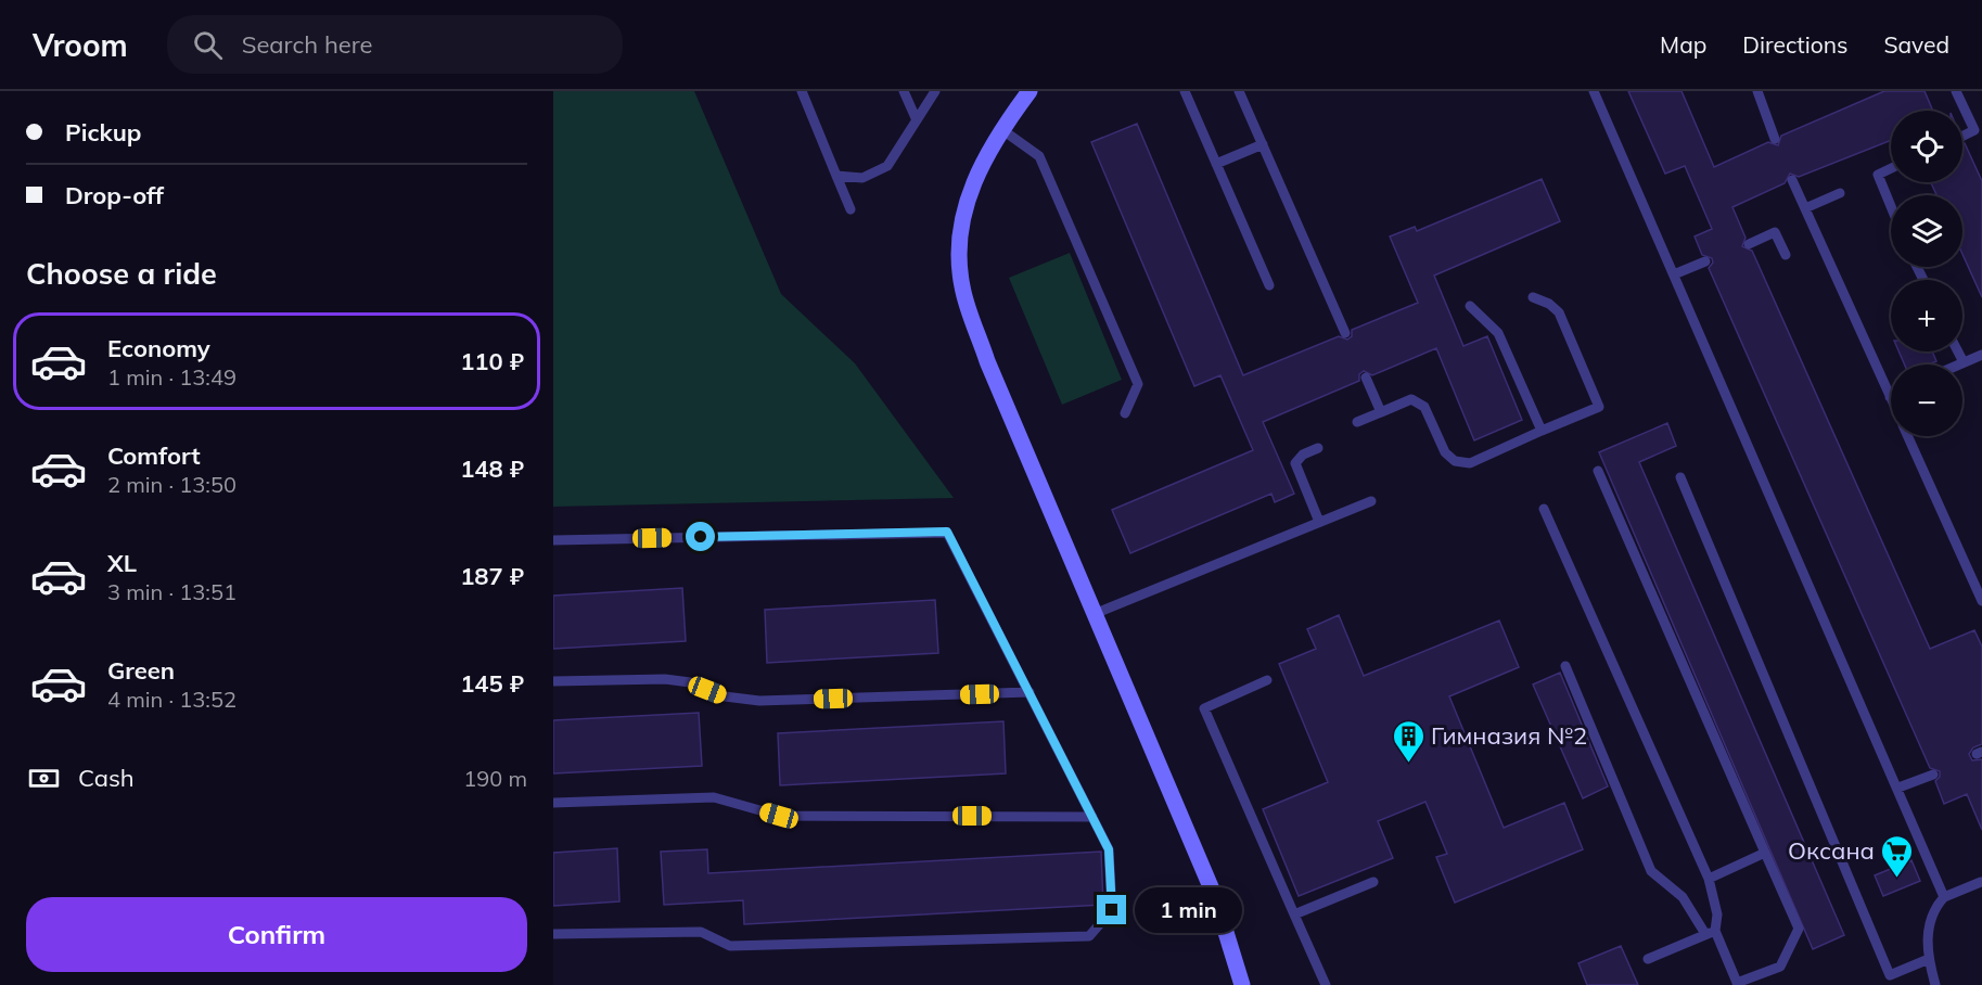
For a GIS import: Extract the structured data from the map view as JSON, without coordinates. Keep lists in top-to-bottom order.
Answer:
{
  "places": {
    "building": ["Гимназия №2"],
    "supermarket": ["Оксана"]
  },
  "page": {
    "header": "Vroom",
    "search": "Search here",
    "nav": ["Map", "Directions", "Saved"],
    "banner": ["Pickup", "Drop-off"],
    "map_buttons": ["+", "−"],
    "heading": "Choose a ride",
    "list": [
      {
        "name": "Economy",
        "note": "1 min · 13:49",
        "value": "110 ₽"
      },
      {
        "name": "Comfort",
        "note": "2 min · 13:50",
        "value": "148 ₽"
      },
      {
        "name": "XL",
        "note": "3 min · 13:51",
        "value": "187 ₽"
      },
      {
        "name": "Green",
        "note": "4 min · 13:52",
        "value": "145 ₽"
      }
    ],
    "pay": ["Cash", "190 m"],
    "buttons": "Confirm",
    "bubble": "1 min"
  }
}
